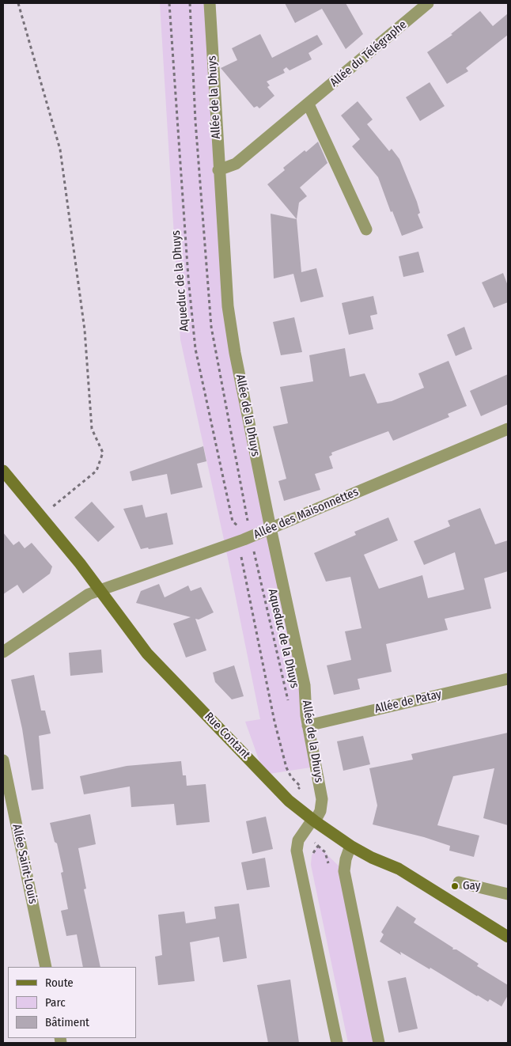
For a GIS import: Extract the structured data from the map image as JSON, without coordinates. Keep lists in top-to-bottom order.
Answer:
{
  "streets": {
    "main road": ["Rue Contant"],
    "street": [
      "Allée du Télégraphe",
      "Allée de la Dhuys",
      "Allée des Maisonnettes",
      "Allée de Patay",
      "Allée Saint-Louis"
    ],
    "path": ["Aqueduc de la Dhuys"]
  },
  "crossings": [
    ["Allée du Télégraphe", "Allée de la Dhuys"],
    ["Allée de la Dhuys", "Allée des Maisonnettes"],
    ["Allée de la Dhuys", "Allée de Patay"],
    ["Allée de la Dhuys", "Rue Contant"],
    ["Aqueduc de la Dhuys", "Allée des Maisonnettes"],
    ["Allée des Maisonnettes", "Rue Contant"]
  ],
  "places": ["Gay"],
  "legend": ["Route", "Parc", "Bâtiment"]
}
